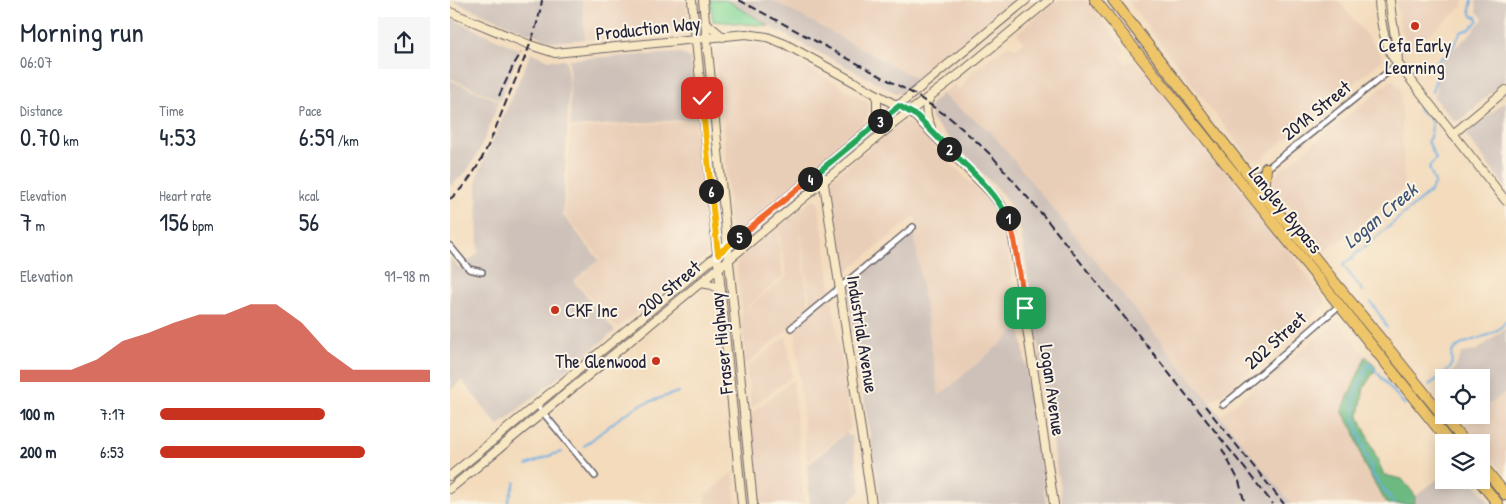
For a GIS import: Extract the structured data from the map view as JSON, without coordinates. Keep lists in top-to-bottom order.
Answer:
{
  "streets": {
    "highway": ["Langley Bypass"],
    "main road": [
      "Production Way",
      "200 Street",
      "Industrial Avenue",
      "Fraser Highway",
      "Logan Avenue"
    ],
    "street": ["201A Street", "202 Street"]
  },
  "crossings": [
    ["Production Way", "200 Street"],
    ["Production Way", "Fraser Highway"],
    ["Production Way", "Logan Avenue"],
    ["201A Street", "Langley Bypass"],
    ["Langley Bypass", "202 Street"],
    ["200 Street", "Industrial Avenue"],
    ["200 Street", "Fraser Highway"],
    ["200 Street", "Logan Avenue"]
  ],
  "water": ["Logan Creek"],
  "places": ["Cefa Early Learning", "CKF Inc", "The Glenwood"],
  "page": {
    "heading": ["Morning run", "06:07"],
    "stats": [
      ["Distance", "0.70 km"],
      ["Time", "4:53"],
      ["Pace", "6:59 /km"],
      ["Elevation", "7 m"],
      ["Heart rate", "156 bpm"],
      ["kcal", "56"]
    ],
    "pins": [
      "3",
      "2",
      "4",
      "6",
      "1",
      "5"
    ],
    "chart": ["Elevation", "91–98 m"],
    "list": [
      {
        "name": "100 m",
        "note": "7:17"
      },
      {
        "name": "200 m",
        "note": "6:53"
      }
    ]
  }
}
